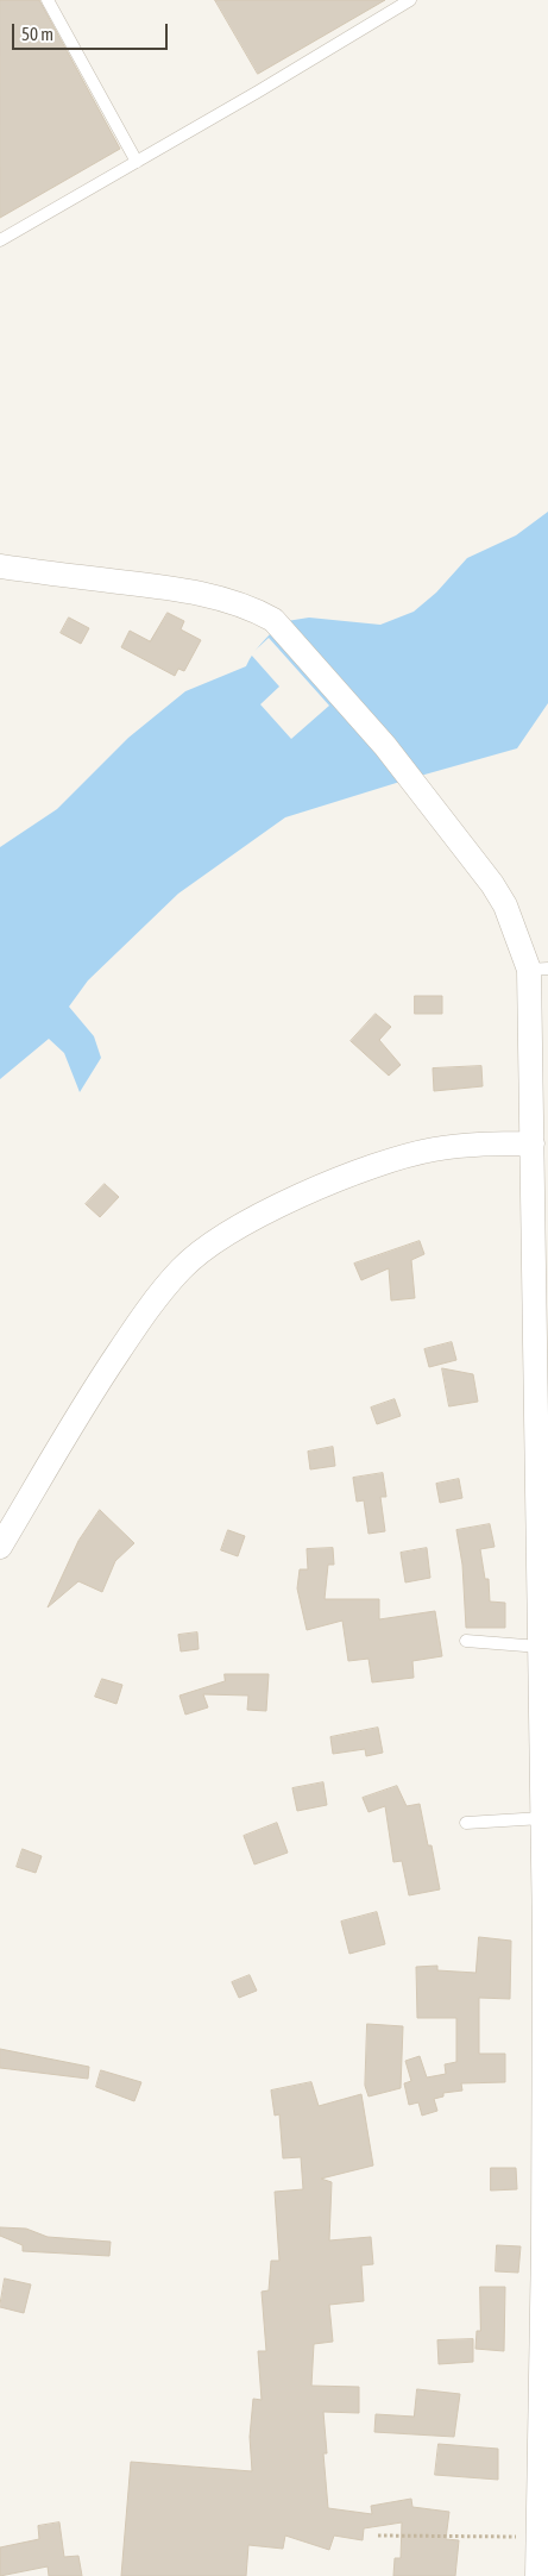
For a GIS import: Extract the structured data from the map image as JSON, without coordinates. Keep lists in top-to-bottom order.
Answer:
{
  "scale_bar": "50 m"
}
